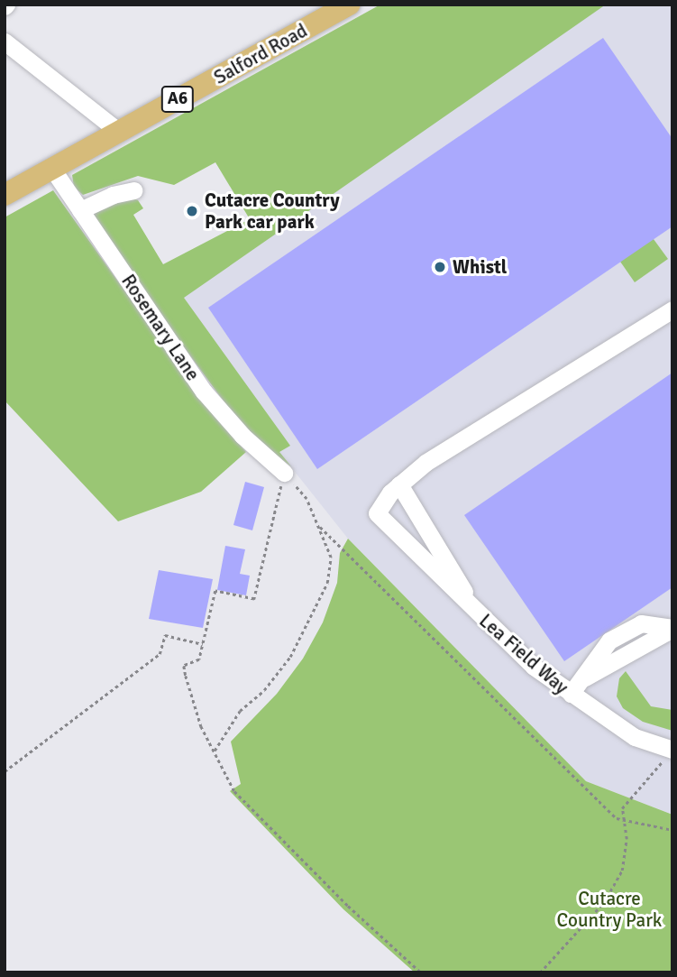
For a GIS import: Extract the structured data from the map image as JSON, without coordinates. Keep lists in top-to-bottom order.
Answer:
{
  "streets": {
    "main road": ["Salford Road", "A6"],
    "lane": ["Rosemary Lane", "Lea Field Way"]
  },
  "crossings": [
    ["Salford Road", "Rosemary Lane"]
  ],
  "parks": ["Cutacre Country Park"],
  "places": ["Cutacre Country Park car park", "Whistl"]
}
